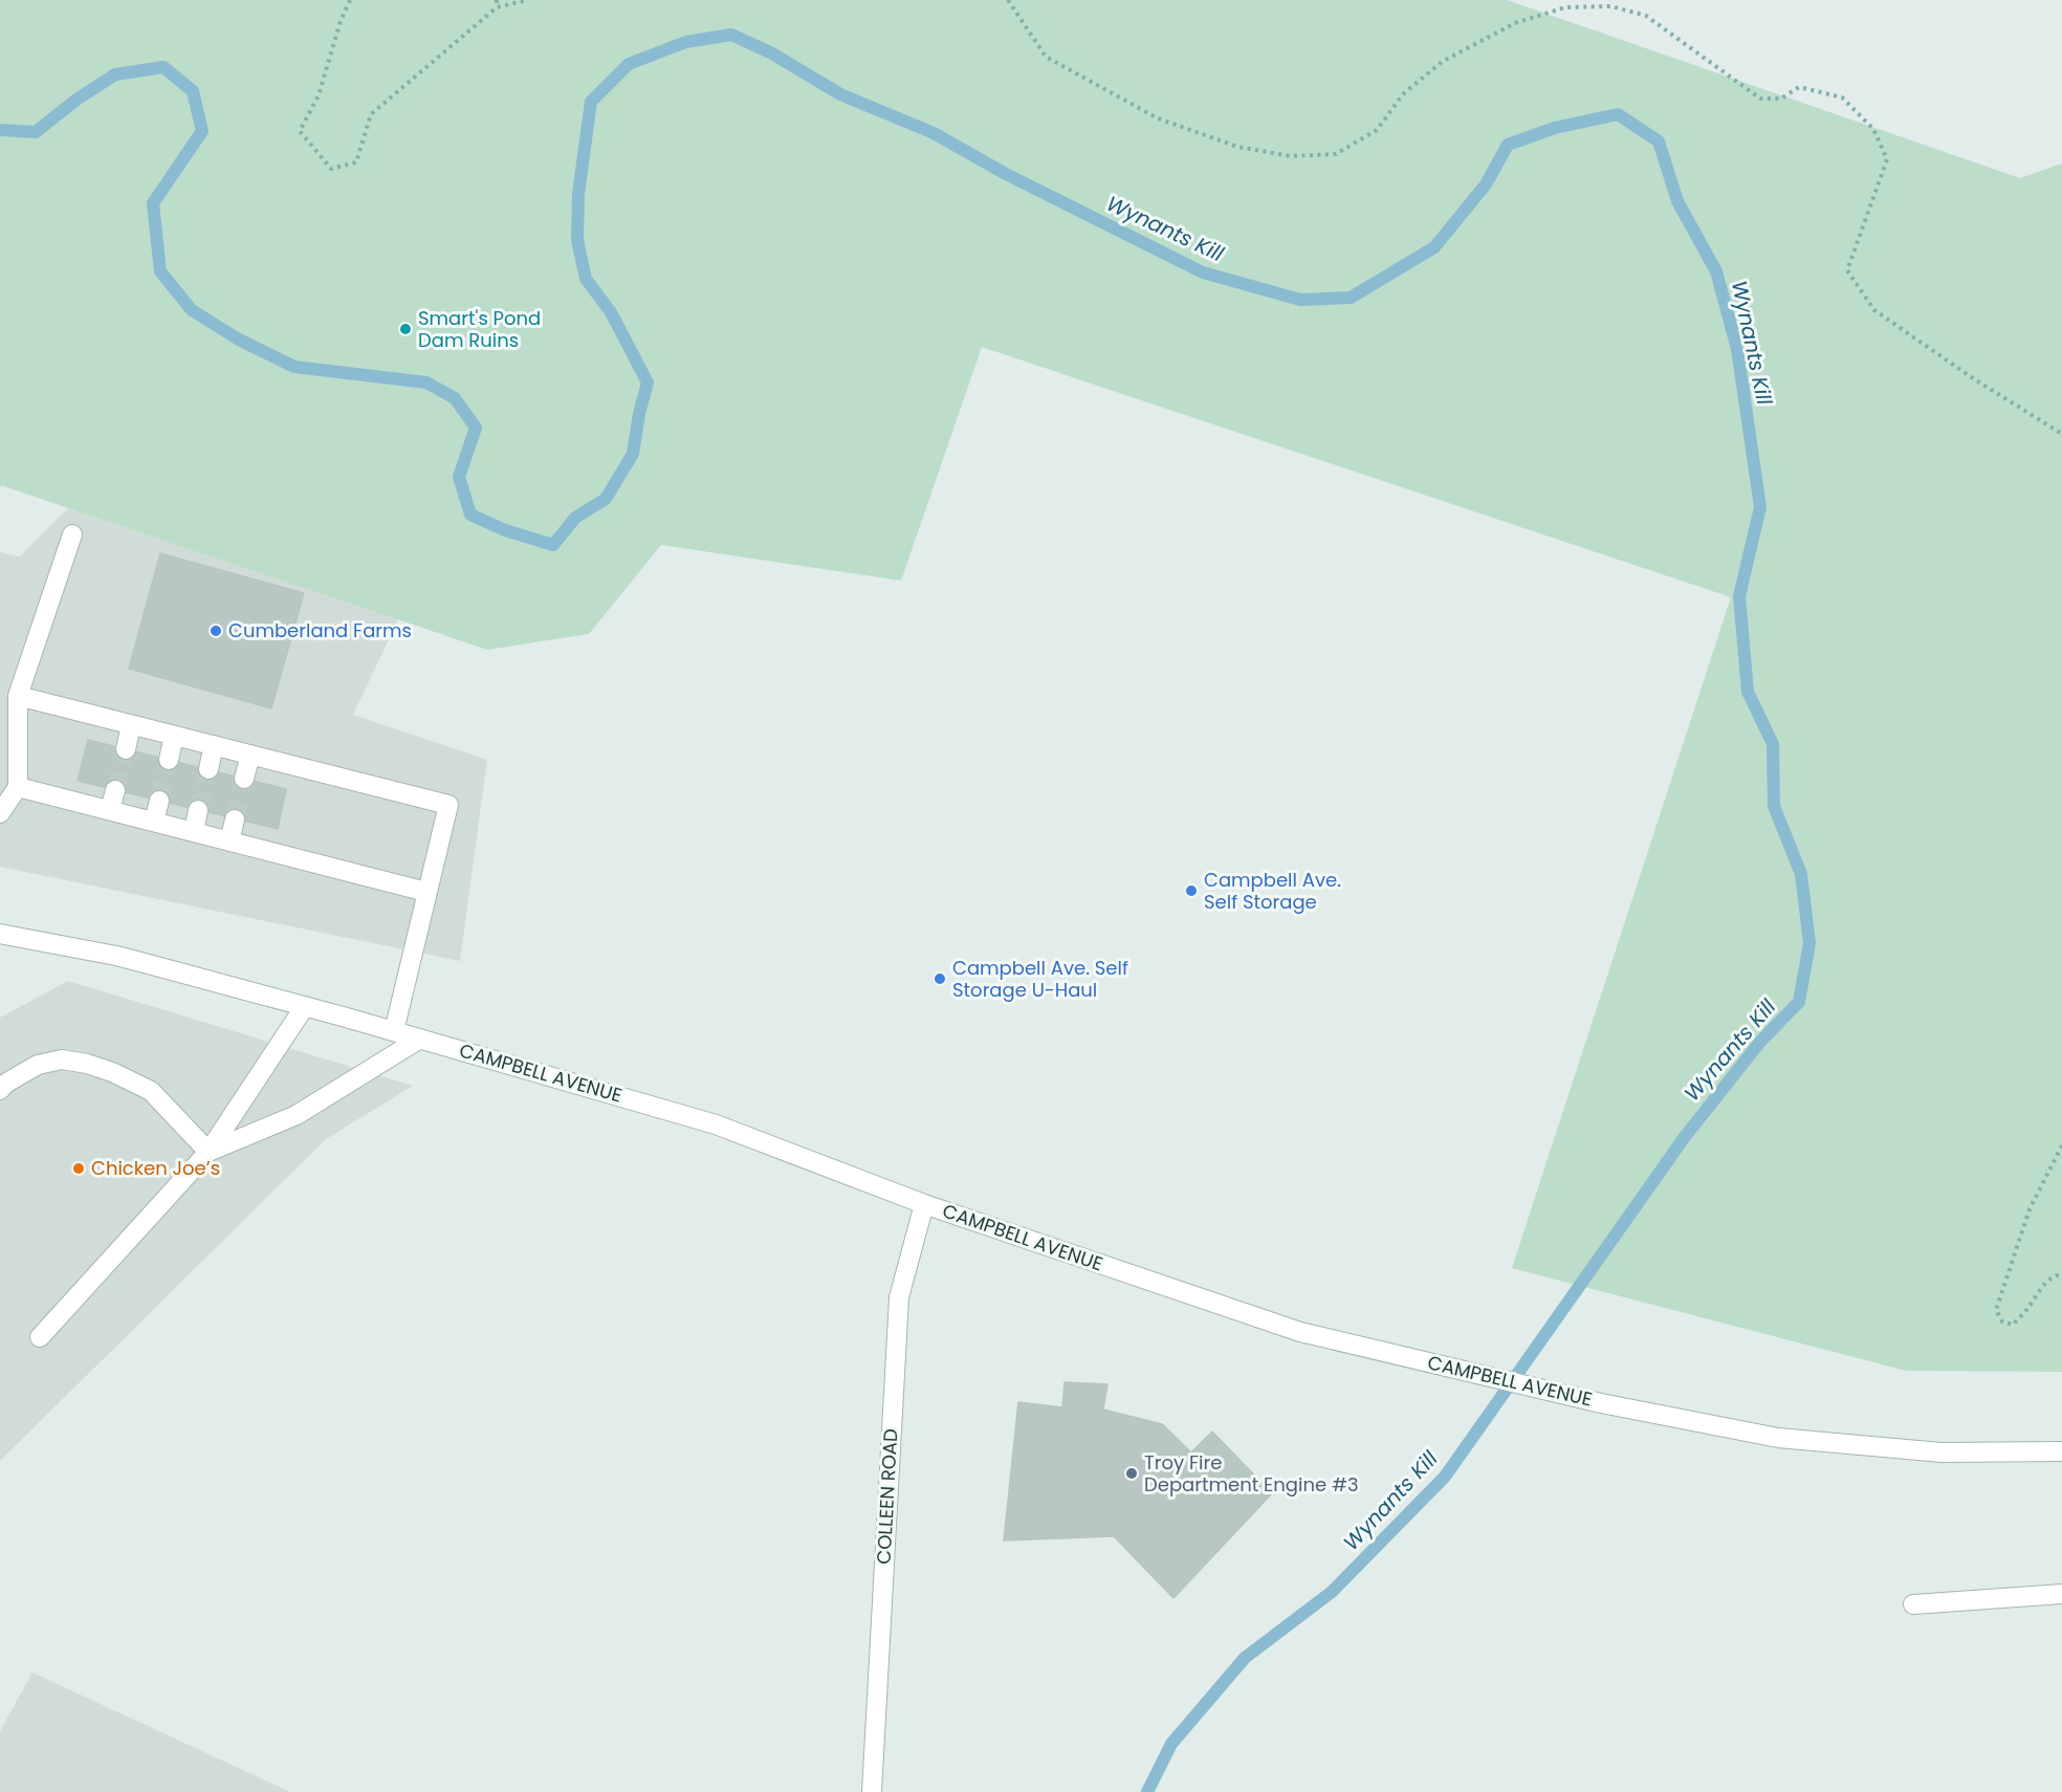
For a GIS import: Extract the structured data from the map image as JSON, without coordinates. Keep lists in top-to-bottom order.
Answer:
{
  "streets": {
    "street": ["CAMPBELL AVENUE", "COLLEEN ROAD"]
  },
  "crossings": [
    ["CAMPBELL AVENUE", "COLLEEN ROAD"]
  ],
  "water": ["Wynants Kill"],
  "places": [
    "Smart's Pond Dam Ruins",
    "Cumberland Farms",
    "Campbell Ave. Self Storage",
    "Campbell Ave. Self Storage U-Haul",
    "Chicken Joe’s",
    "Troy Fire Department Engine #3"
  ]
}
